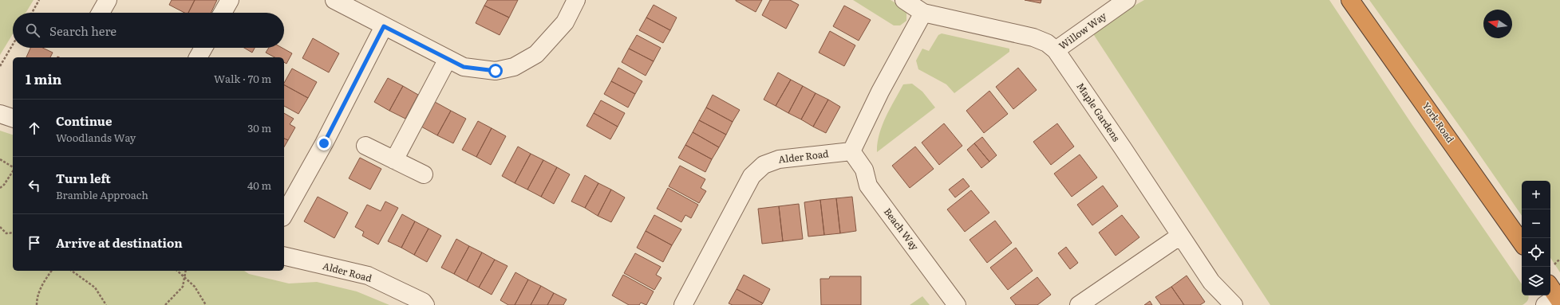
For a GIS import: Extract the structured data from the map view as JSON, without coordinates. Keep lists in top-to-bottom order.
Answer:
{
  "streets": {
    "highway": ["York Road"],
    "street": [
      "Willow Way",
      "Maple Gardens",
      "Alder Road",
      "Beach Way"
    ]
  },
  "crossings": [
    ["Willow Way", "Maple Gardens"],
    ["Alder Road", "Beach Way"]
  ],
  "north": "left",
  "page": {
    "search": "Search here",
    "heading": ["1 min", "Walk · 70 m"],
    "list": [
      ["Continue", "Woodlands Way", "30 m"],
      ["Turn left", "Bramble Approach", "40 m"],
      "Arrive at destination"
    ],
    "map_buttons": ["+", "−"]
  }
}
